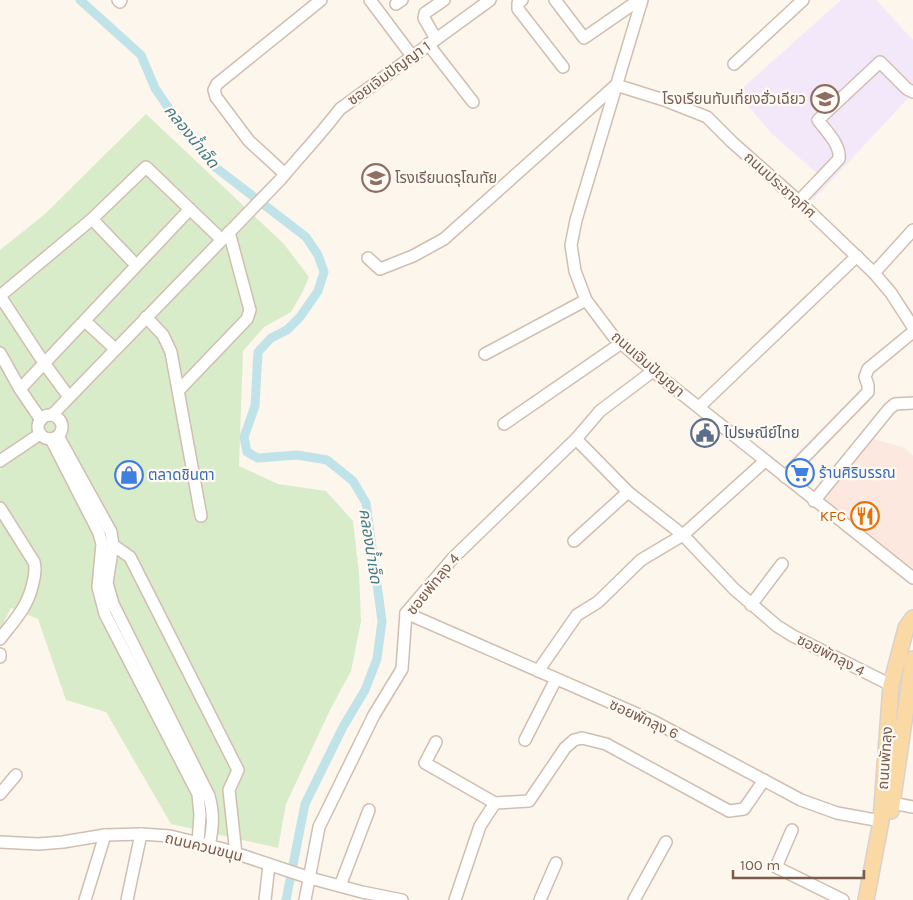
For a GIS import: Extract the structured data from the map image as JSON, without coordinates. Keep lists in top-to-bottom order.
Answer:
{
  "streets": {
    "main road": ["ถนนพัทลุง"],
    "street": [
      "ซอยเจิมปัญญา 1",
      "ถนนประชาอุทิศ",
      "ถนนเจิมปัญญา",
      "ซอยพัทลุง 4",
      "ซอยพัทลุง 6",
      "ถนนควนขนุน"
    ]
  },
  "crossings": [
    ["ถนนประชาอุทิศ", "ถนนเจิมปัญญา"],
    ["ถนนเจิมปัญญา", "ซอยพัทลุง 4"],
    ["ซอยพัทลุง 4", "ซอยพัทลุง 6"],
    ["ซอยพัทลุง 4", "ถนนพัทลุง"],
    ["ซอยพัทลุง 4", "ถนนควนขนุน"],
    ["ซอยพัทลุง 6", "ถนนพัทลุง"]
  ],
  "water": ["คลองน้ำเจ็ด"],
  "places": {
    "school or university": ["โรงเรียนทับเที่ยงฮั่วเฉียว", "โรงเรียนดรุโณทัย"],
    "public building": ["ไปรษณีย์ไทย"],
    "supermarket": ["ร้านศิริบรรณ"],
    "shop": ["ตลาดชินตา"],
    "restaurant": ["KFC"]
  },
  "scale_bar": "100 m"
}
